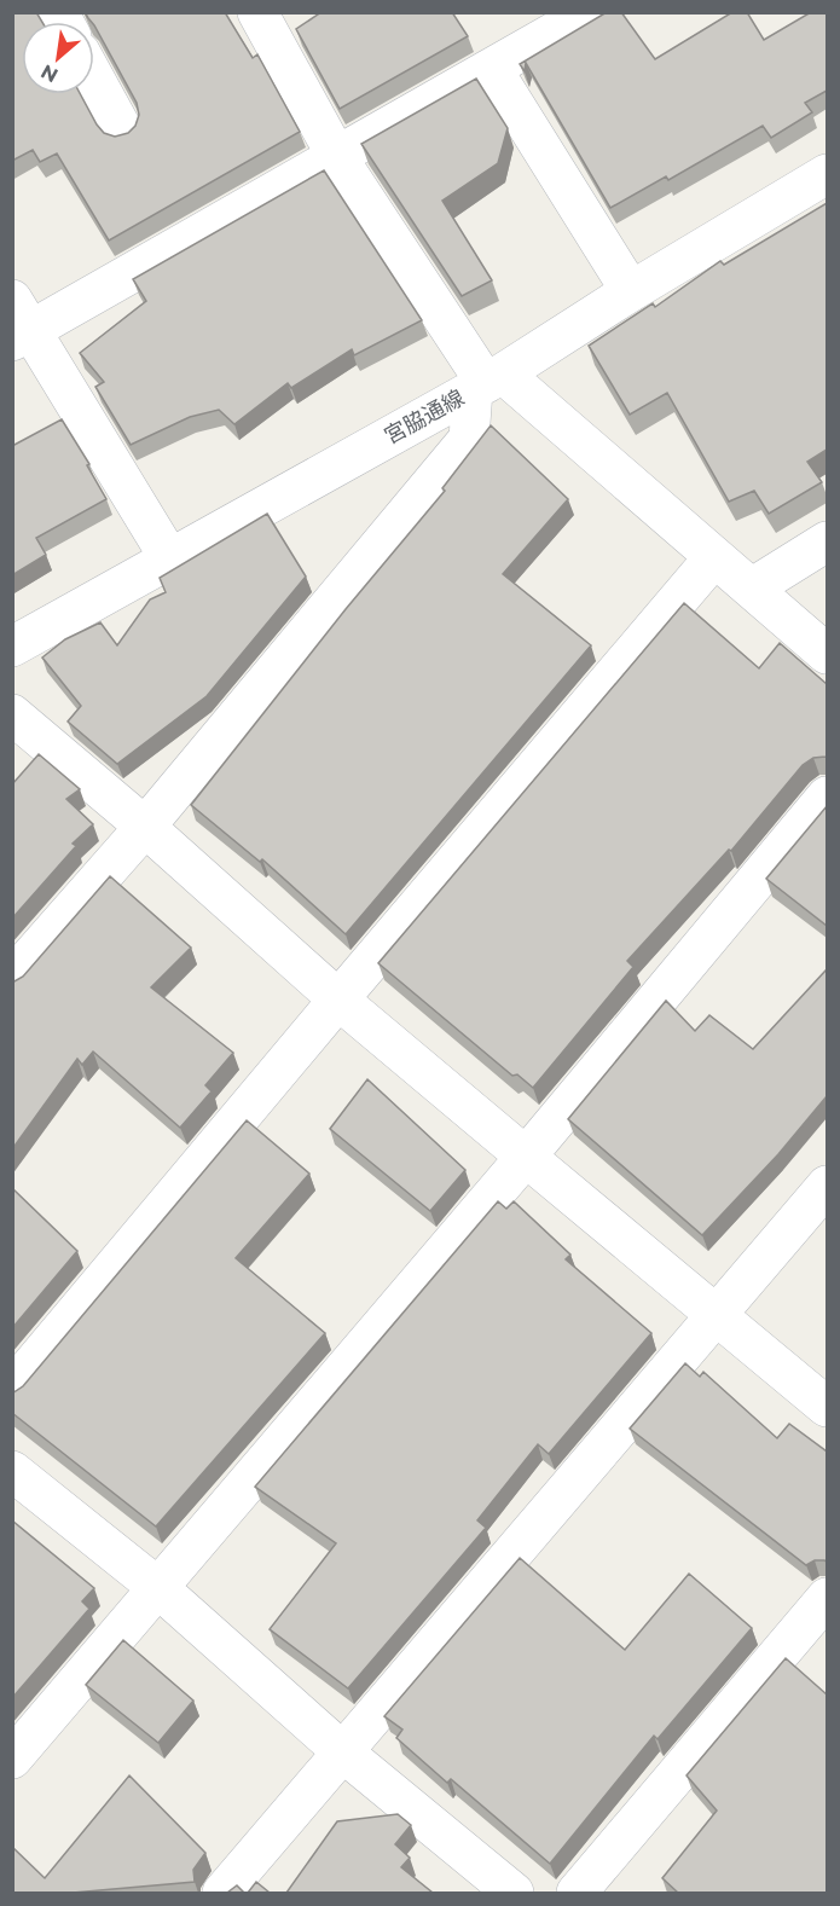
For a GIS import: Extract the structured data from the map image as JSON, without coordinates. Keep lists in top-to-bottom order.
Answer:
{
  "streets": {
    "street": ["宮脇通線"]
  },
  "north": "bottom left"
}
